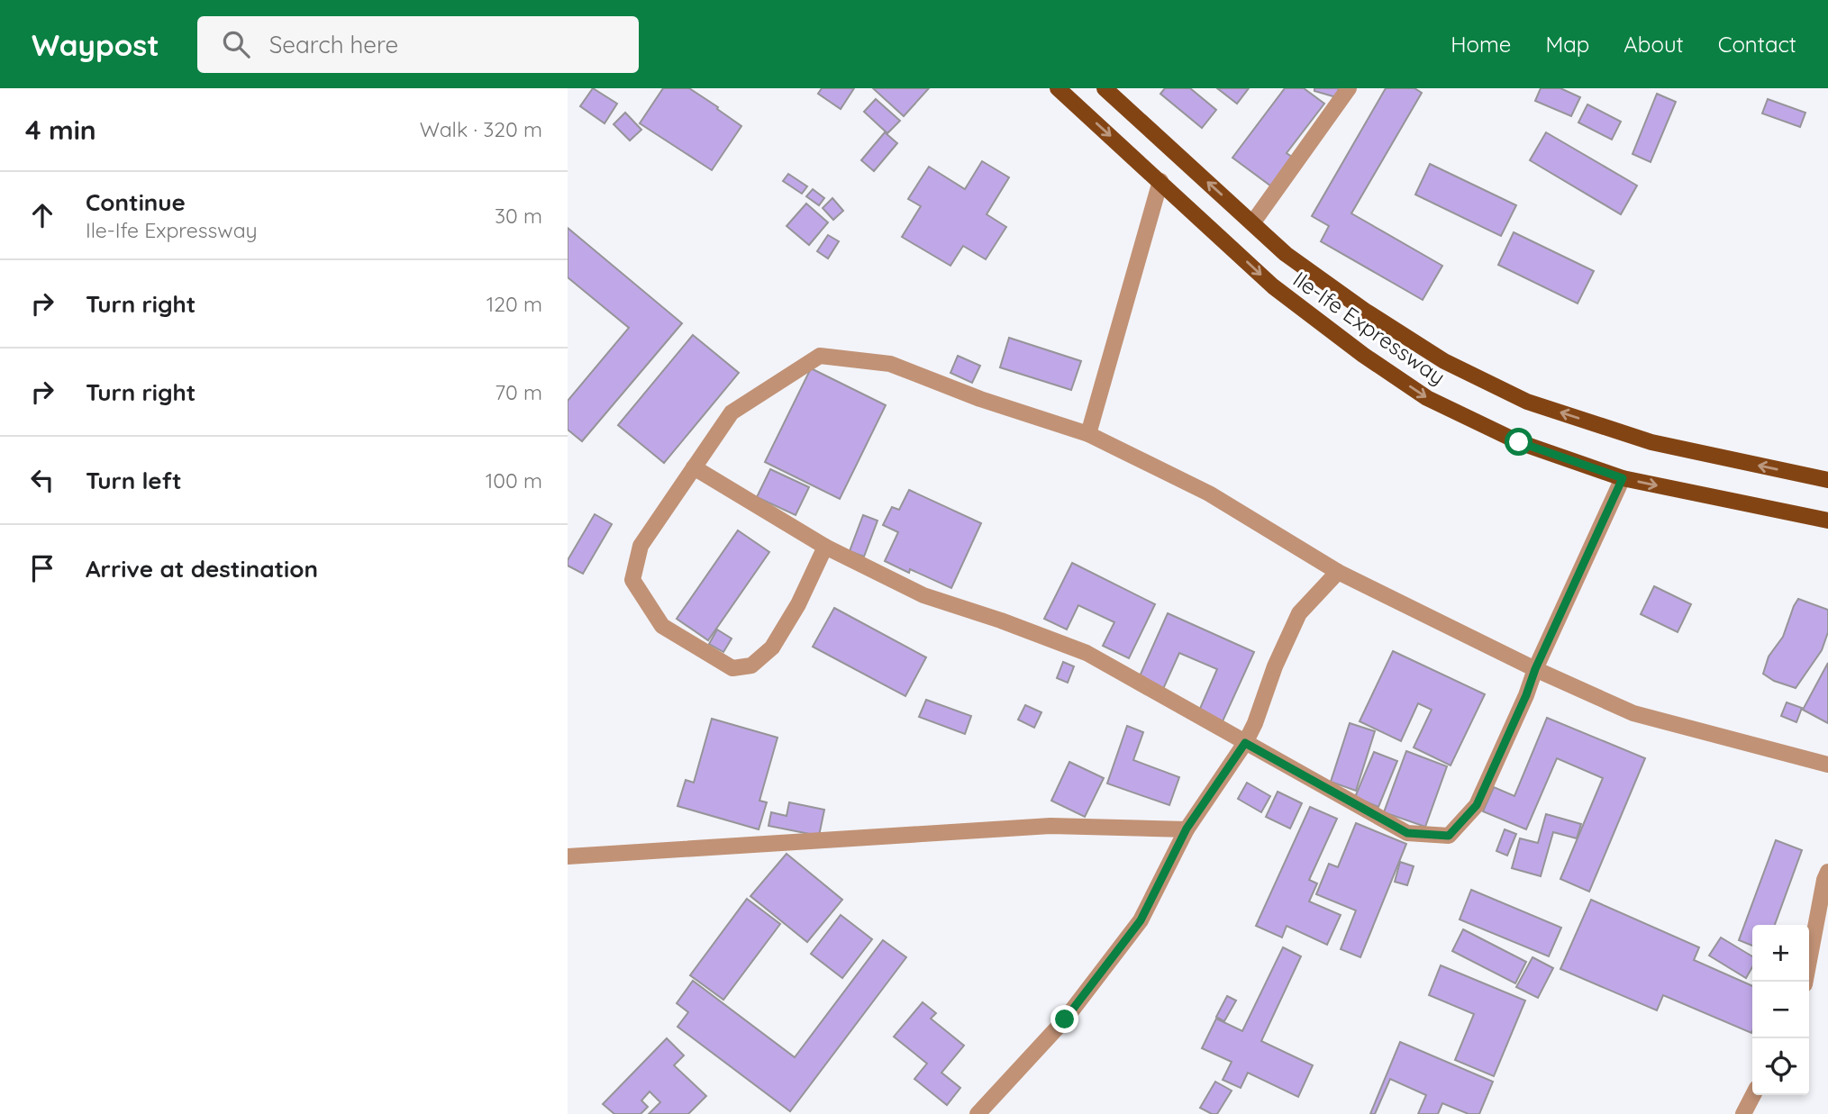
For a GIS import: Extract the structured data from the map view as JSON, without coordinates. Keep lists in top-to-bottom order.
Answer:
{
  "streets": {
    "main road": ["Ile-Ife Expressway"]
  },
  "page": {
    "header": "Waypost",
    "search": "Search here",
    "nav": [
      "Home",
      "Map",
      "About",
      "Contact"
    ],
    "heading": ["4 min", "Walk · 320 m"],
    "list": [
      ["Continue", "Ile-Ife Expressway", "30 m"],
      ["Turn right", "120 m"],
      ["Turn right", "70 m"],
      ["Turn left", "100 m"],
      "Arrive at destination"
    ],
    "map_buttons": ["+", "−"]
  }
}
